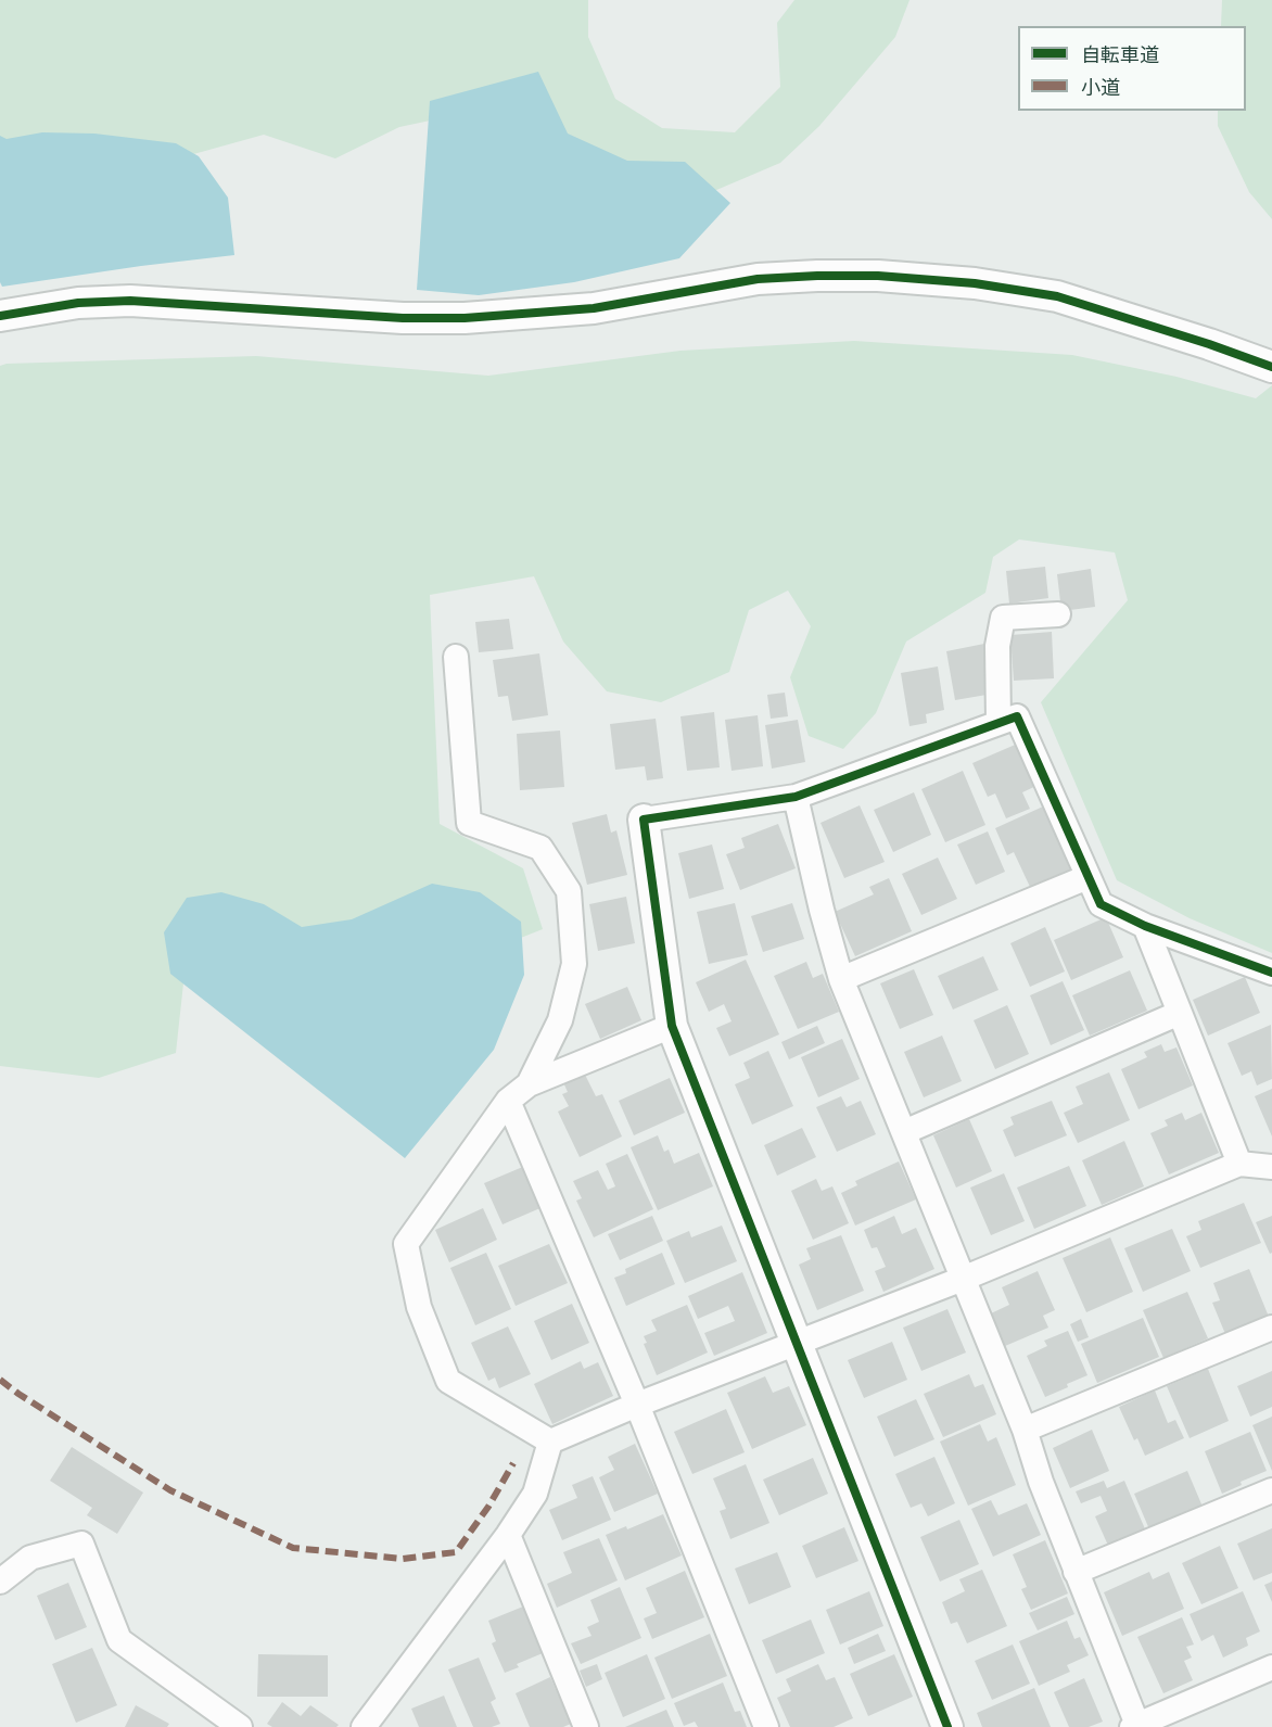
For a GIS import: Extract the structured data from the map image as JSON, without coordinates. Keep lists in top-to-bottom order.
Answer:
{
  "legend": ["自転車道", "小道"]
}
